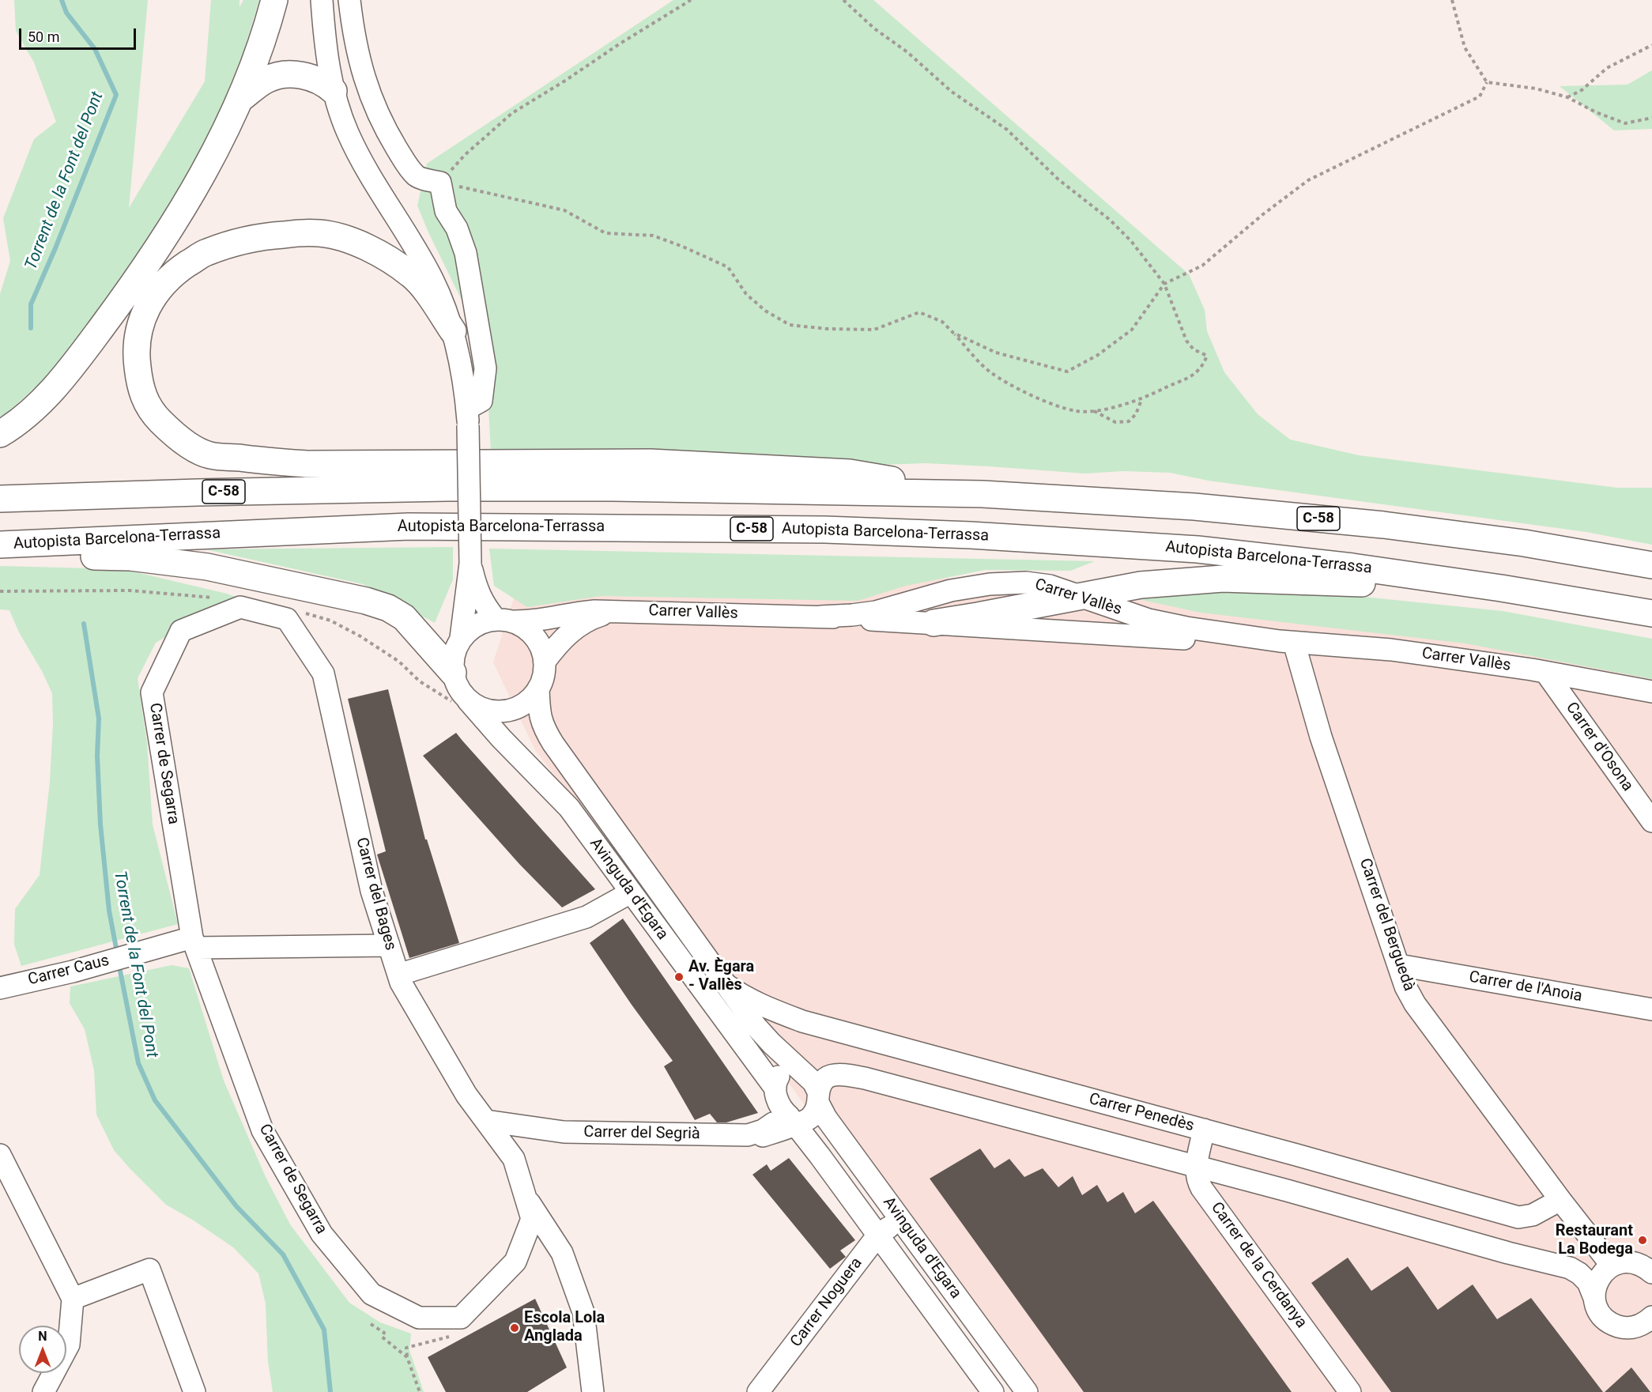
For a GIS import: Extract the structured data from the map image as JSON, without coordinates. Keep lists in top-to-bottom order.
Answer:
{
  "streets": {
    "highway": ["C-58", "Autopista Barcelona-Terrassa"],
    "street": [
      "Carrer Vallès",
      "Carrer d'Osona",
      "Carrer de Segarra",
      "Avinguda d'Egara",
      "Carrer del Bages",
      "Carrer del Berguedà",
      "Carrer Caus",
      "Carrer de l'Anoia",
      "Carrer Penedès",
      "Carrer del Segrià",
      "Carrer de la Cerdanya",
      "Carrer Noguera"
    ]
  },
  "crossings": [
    ["Carrer Vallès", "Carrer d'Osona"],
    ["Carrer Vallès", "Avinguda d'Egara"],
    ["Carrer Vallès", "Carrer del Berguedà"],
    ["Carrer de Segarra", "Carrer del Bages"],
    ["Carrer de Segarra", "Carrer Caus"],
    ["Avinguda d'Egara", "Carrer Penedès"],
    ["Avinguda d'Egara", "Carrer del Segrià"],
    ["Avinguda d'Egara", "Carrer Noguera"],
    ["Carrer del Bages", "Carrer del Segrià"],
    ["Carrer del Berguedà", "Carrer de l'Anoia"],
    ["Carrer del Berguedà", "Carrer Penedès"],
    ["Carrer Penedès", "Carrer de la Cerdanya"]
  ],
  "water": ["Torrent de la Font del Pont"],
  "places": ["Av. Ègara - Vallès", "Restaurant La Bodega", "Escola Lola Anglada"],
  "scale_bar": "50 m",
  "north": "top"
}
